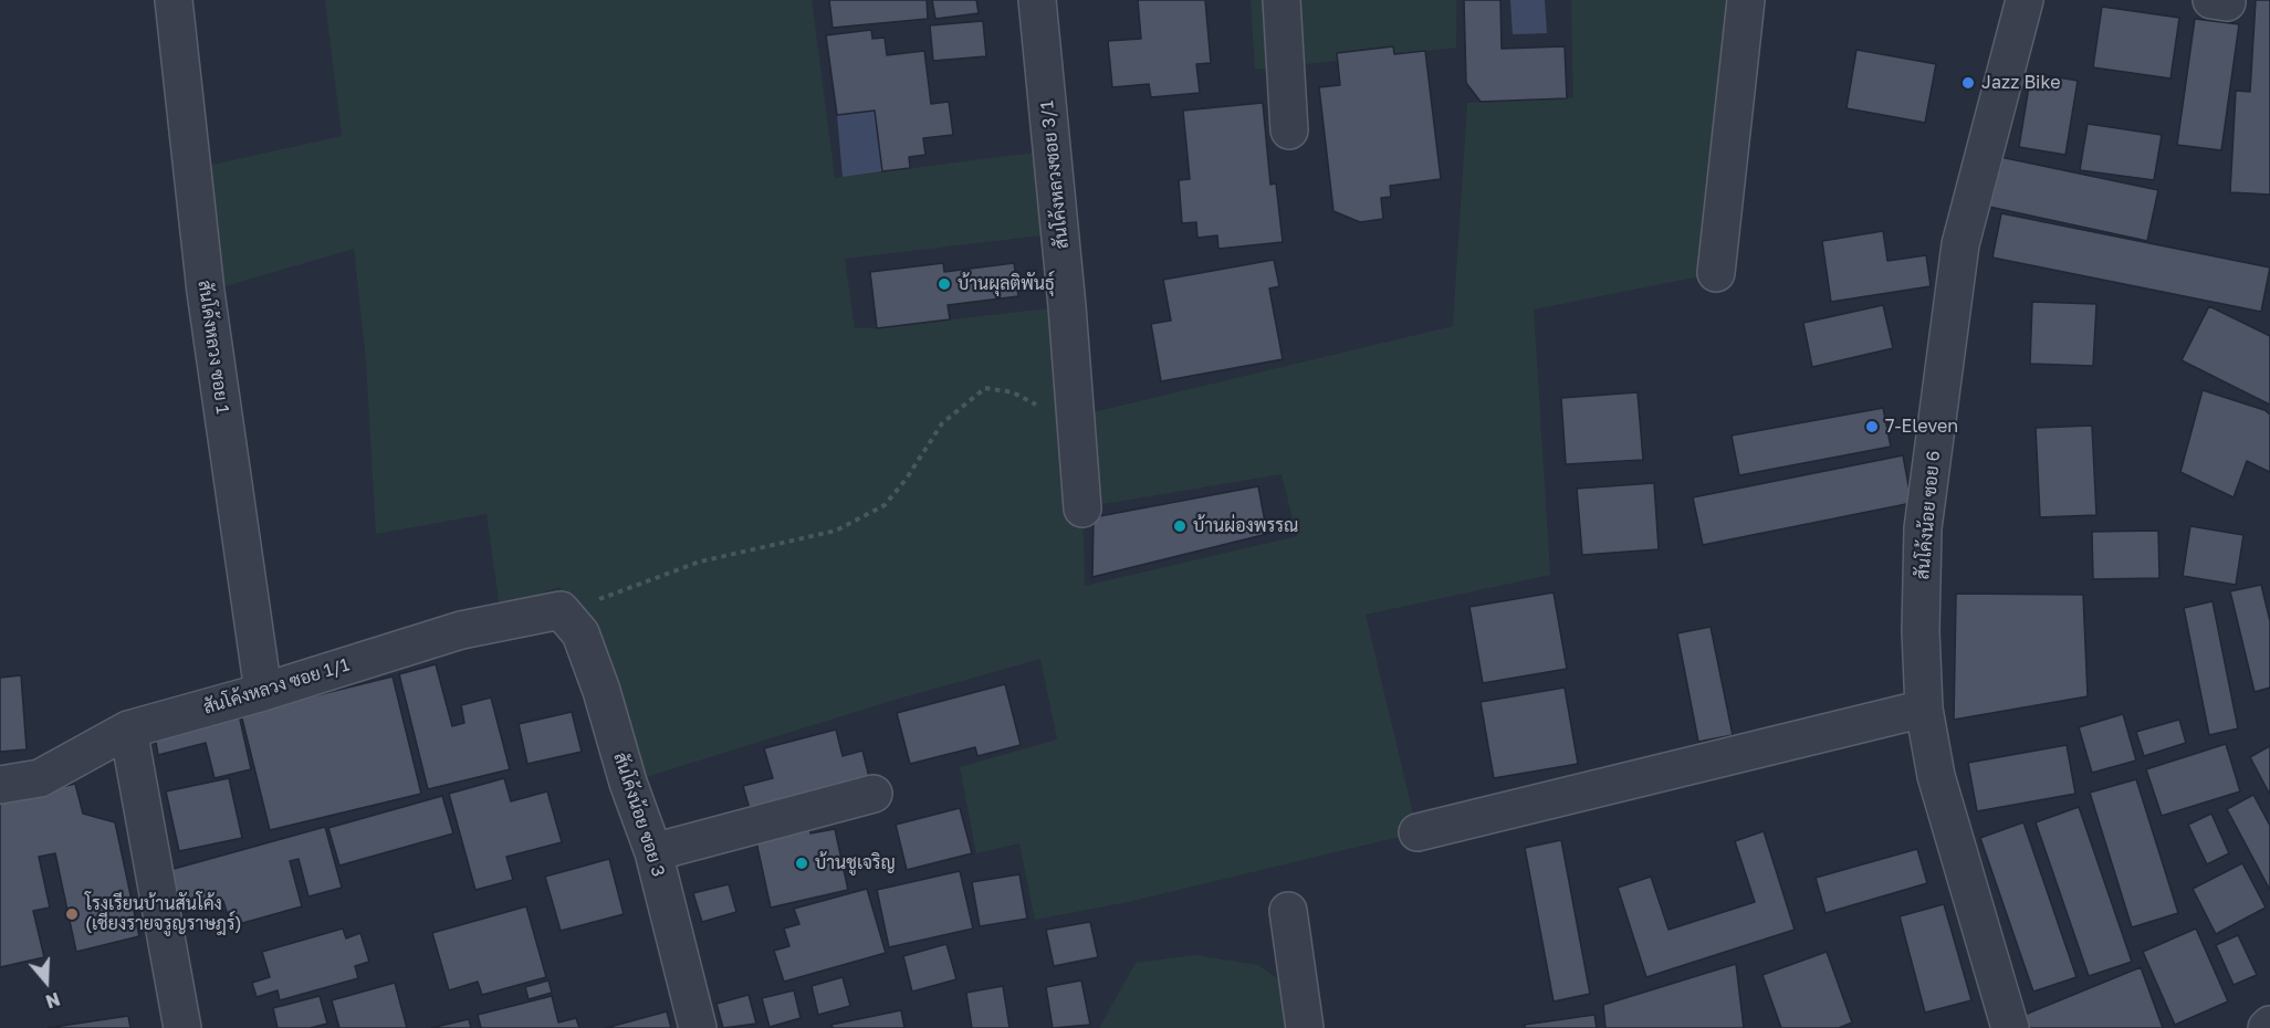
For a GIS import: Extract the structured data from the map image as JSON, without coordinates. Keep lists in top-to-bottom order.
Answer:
{
  "streets": {
    "street": [
      "สันโค้งหลวงซอย 3/1",
      "สันโค้งหลวง ซอย 1",
      "สันโค้งน้อย ซอย 6",
      "สันโค้งหลวง ซอย 1/1",
      "สันโค้งน้อย ซอย 3"
    ]
  },
  "crossings": [
    ["สันโค้งหลวง ซอย 1", "สันโค้งหลวง ซอย 1/1"],
    ["สันโค้งหลวง ซอย 1/1", "สันโค้งน้อย ซอย 3"]
  ],
  "places": [
    "Jazz Bike",
    "บ้านผุลติพันธ์ุ",
    "7-Eleven",
    "บ้านผ่องพรรณ",
    "บ้านชูเจริญ",
    "โรงเรียนบ้านสันโค้ง (เชียงรายจรูญราษฎร์)"
  ],
  "north": "bottom"
}
